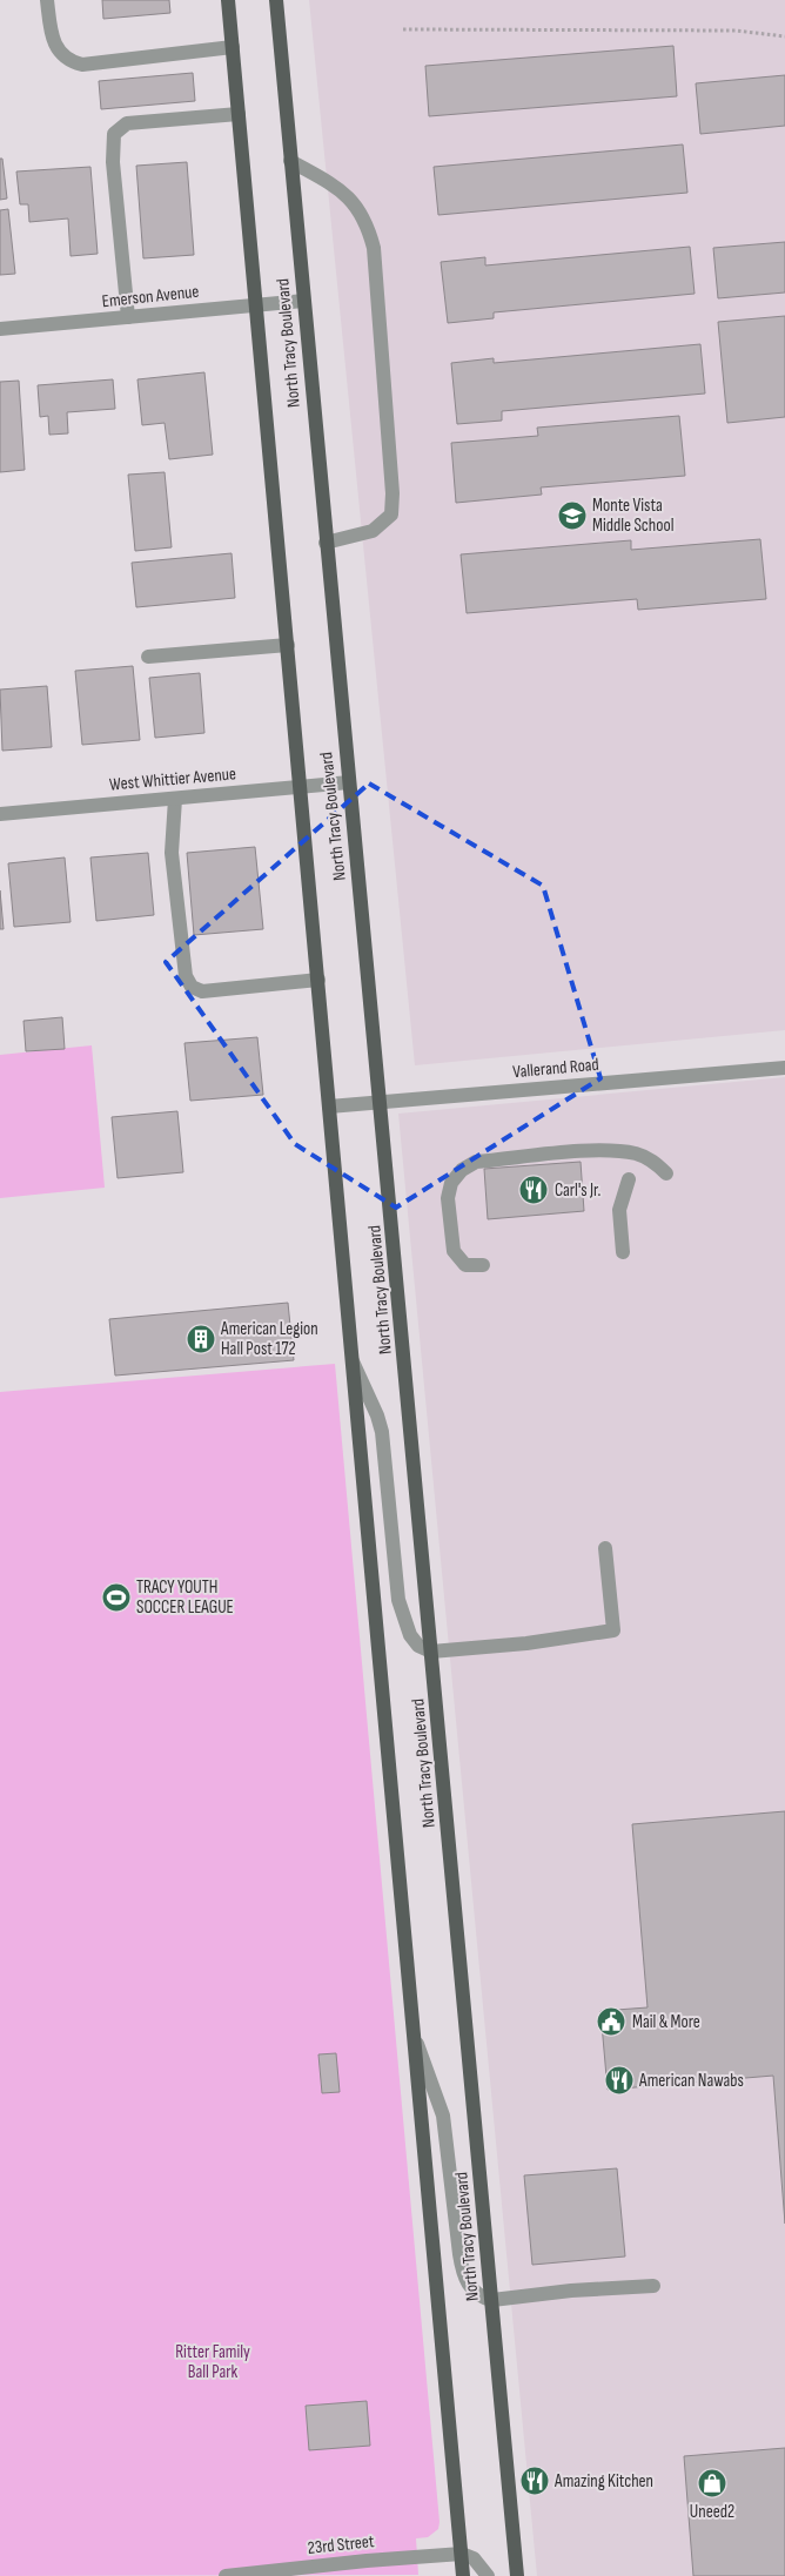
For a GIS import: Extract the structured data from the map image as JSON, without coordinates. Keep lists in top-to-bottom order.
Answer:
{
  "streets": {
    "main road": ["North Tracy Boulevard"],
    "street": [
      "Emerson Avenue",
      "West Whittier Avenue",
      "Vallerand Road",
      "23rd Street"
    ]
  },
  "crossings": [
    ["Emerson Avenue", "North Tracy Boulevard"],
    ["North Tracy Boulevard", "West Whittier Avenue"],
    ["North Tracy Boulevard", "Vallerand Road"],
    ["North Tracy Boulevard", "23rd Street"]
  ],
  "parks": ["Ritter Family Ball Park"],
  "places": {
    "school or university": ["Monte Vista Middle School"],
    "restaurant": ["Carl's Jr.", "American Nawabs", "Amazing Kitchen"],
    "building": ["American Legion Hall Post 172"],
    "sports": ["TRACY YOUTH SOCCER LEAGUE"],
    "public building": ["Mail & More"],
    "shop": ["Uneed2"]
  }
}
